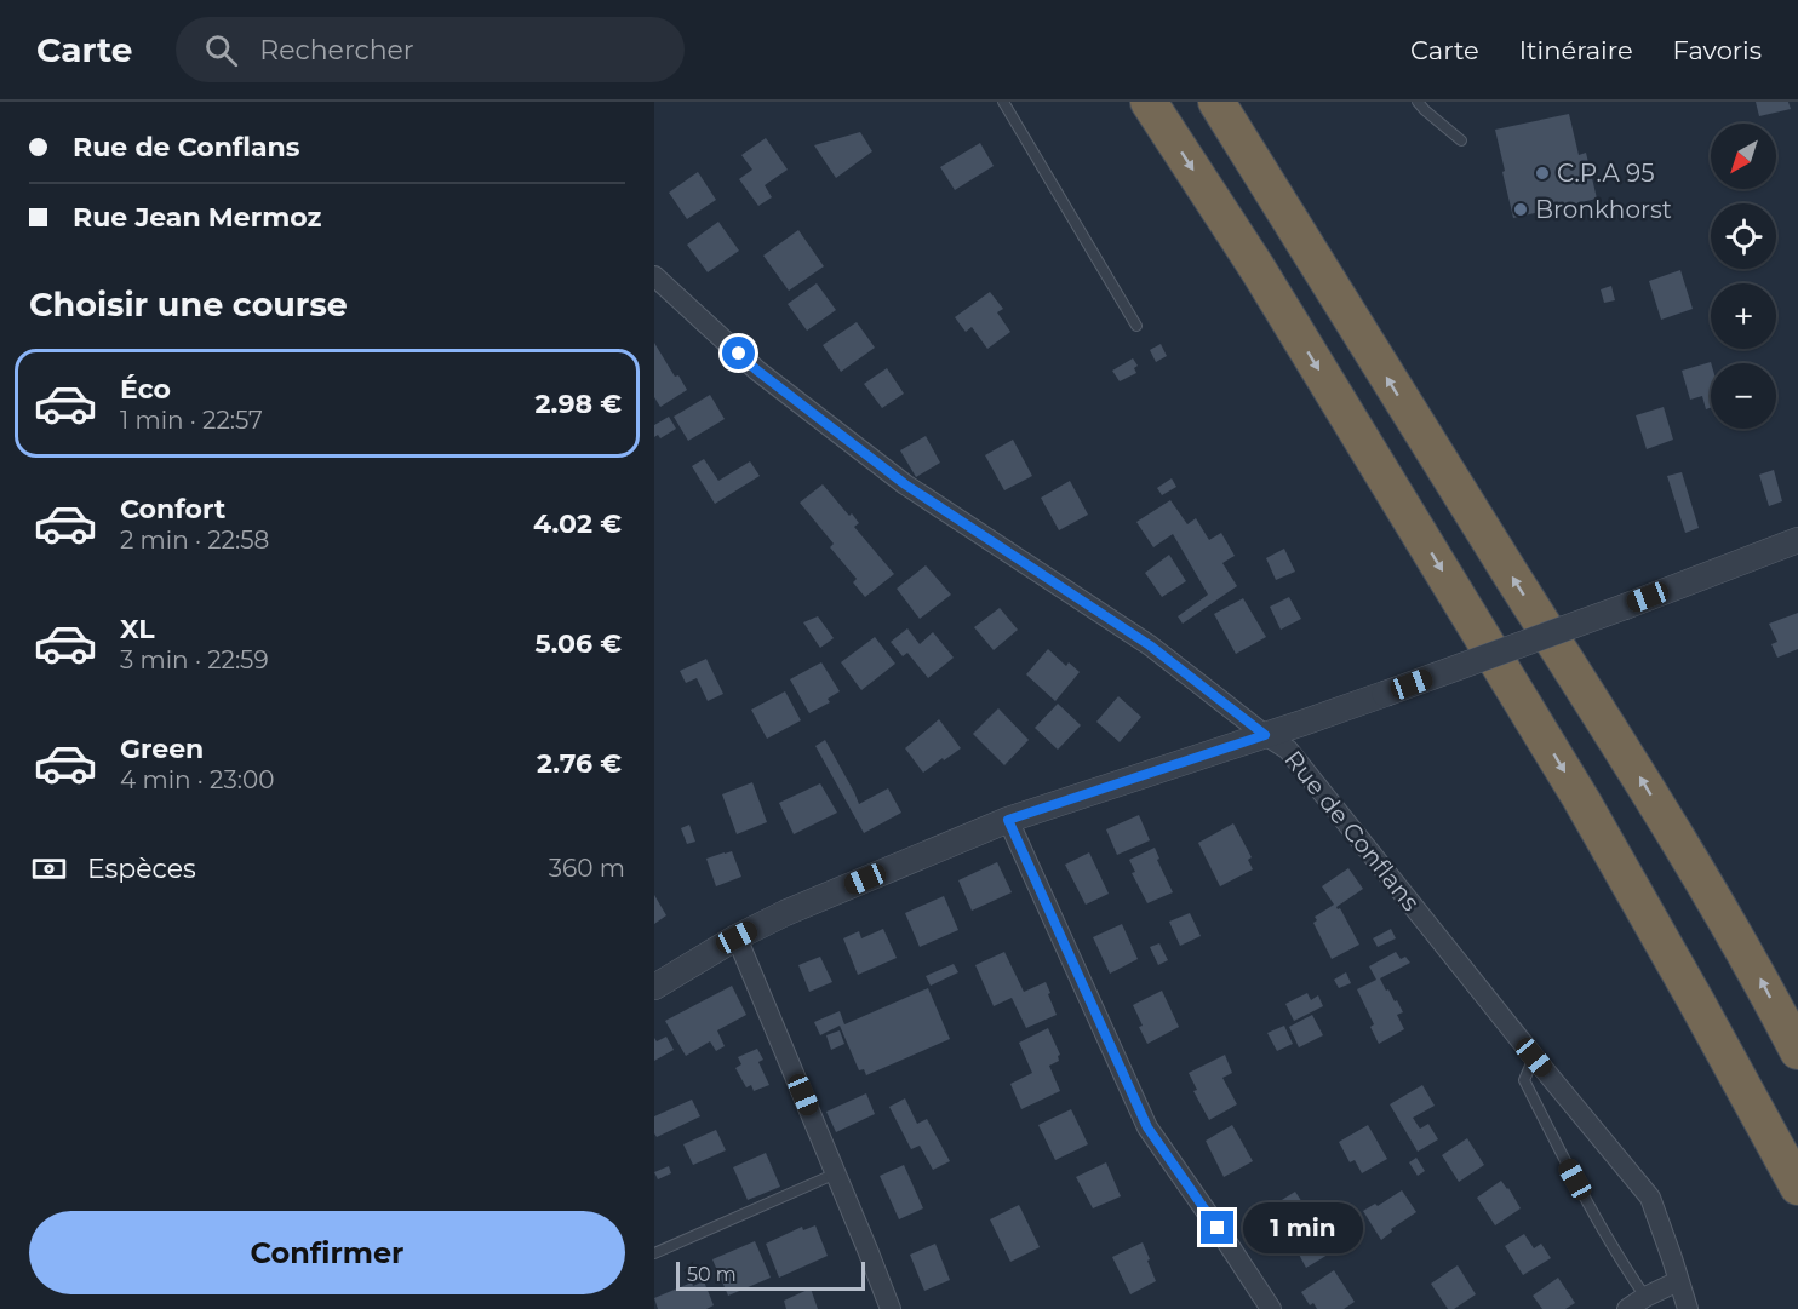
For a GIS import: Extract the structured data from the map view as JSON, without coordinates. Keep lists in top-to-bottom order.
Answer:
{
  "streets": {
    "street": ["Rue de Conflans"]
  },
  "places": ["C.P.A 95", "Bronkhorst"],
  "scale_bar": "50 m",
  "north": "bottom left",
  "page": {
    "header": "Carte",
    "search": "Rechercher",
    "nav": ["Carte", "Itinéraire", "Favoris"],
    "banner": ["Rue de Conflans", "Rue Jean Mermoz"],
    "map_buttons": ["+", "−"],
    "heading": "Choisir une course",
    "list": [
      {
        "name": "Éco",
        "note": "1 min · 22:57",
        "value": "2.98 €"
      },
      {
        "name": "Confort",
        "note": "2 min · 22:58",
        "value": "4.02 €"
      },
      {
        "name": "XL",
        "note": "3 min · 22:59",
        "value": "5.06 €"
      },
      {
        "name": "Green",
        "note": "4 min · 23:00",
        "value": "2.76 €"
      }
    ],
    "pay": ["Espèces", "360 m"],
    "buttons": "Confirmer",
    "bubble": "1 min",
    "scale": "50 m"
  }
}
